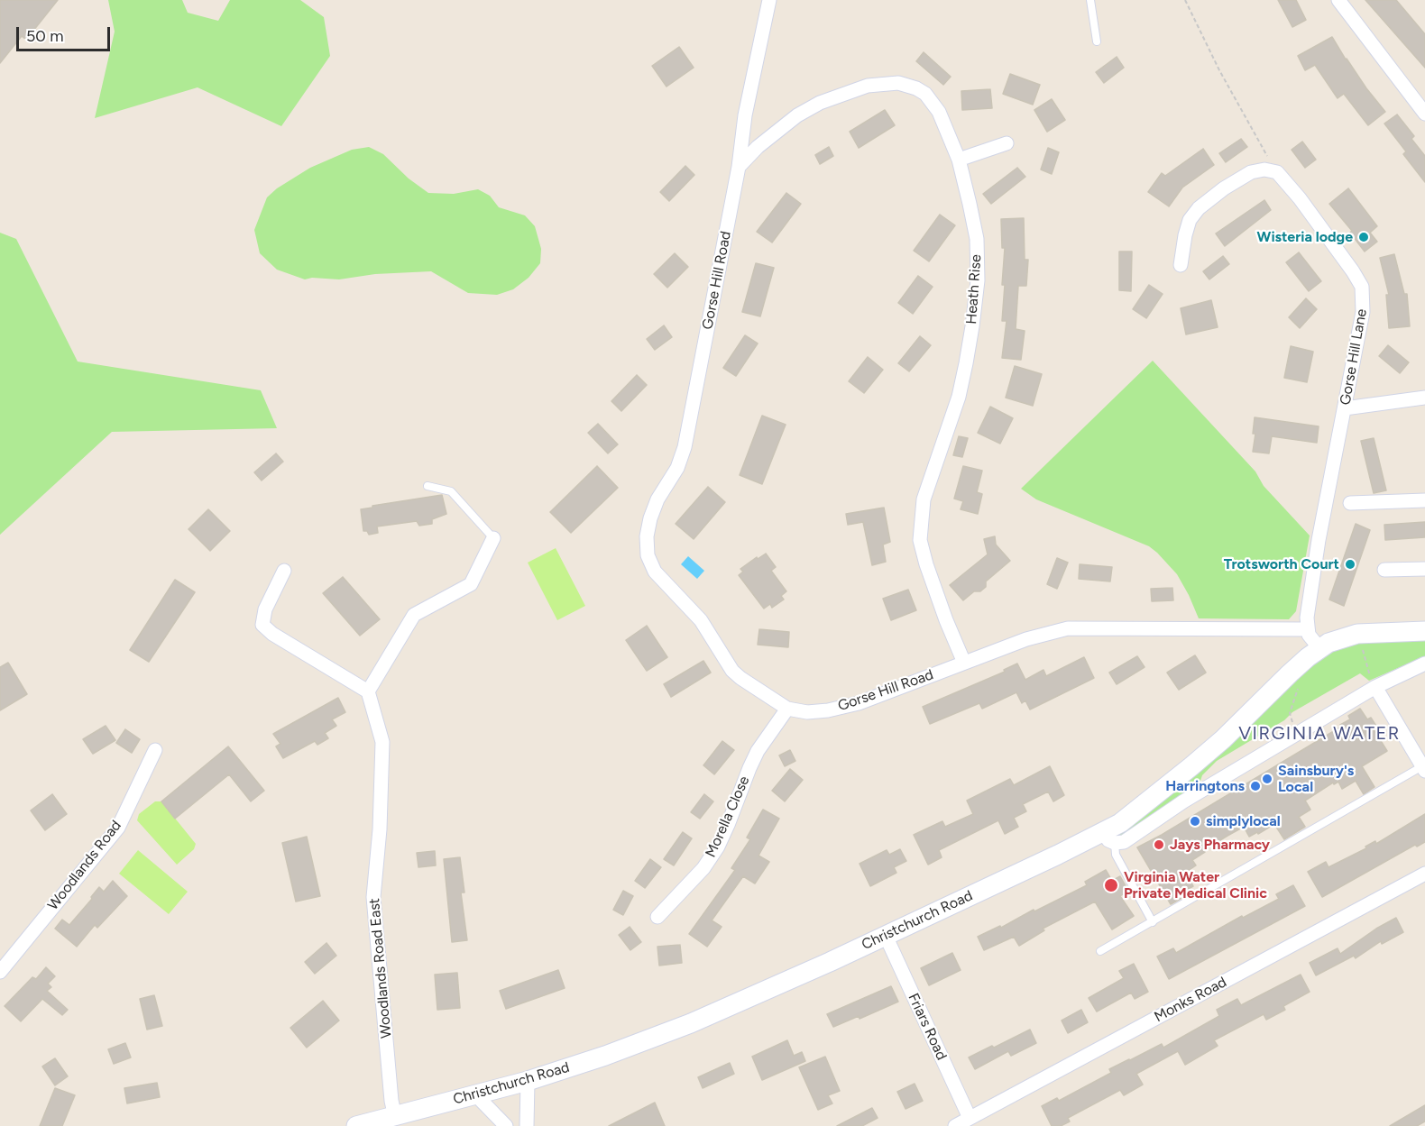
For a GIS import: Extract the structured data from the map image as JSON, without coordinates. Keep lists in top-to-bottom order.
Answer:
{
  "streets": {
    "main road": ["Christchurch Road"],
    "street": [
      "Gorse Hill Road",
      "Heath Rise",
      "Gorse Hill Lane",
      "Morella Close",
      "Woodlands Road",
      "Woodlands Road East",
      "Monks Road",
      "Friars Road"
    ]
  },
  "crossings": [
    ["Gorse Hill Road", "Heath Rise"],
    ["Gorse Hill Road", "Gorse Hill Lane"],
    ["Gorse Hill Road", "Morella Close"],
    ["Christchurch Road", "Woodlands Road East"],
    ["Christchurch Road", "Friars Road"],
    ["Monks Road", "Friars Road"]
  ],
  "districts": ["VIRGINIA WATER"],
  "places": [
    "Wisteria lodge",
    "Trotsworth Court",
    "Sainsbury's Local",
    "Harringtons",
    "simplylocal",
    "Jays Pharmacy",
    "Virginia Water Private Medical Clinic"
  ],
  "scale_bar": "50 m"
}
